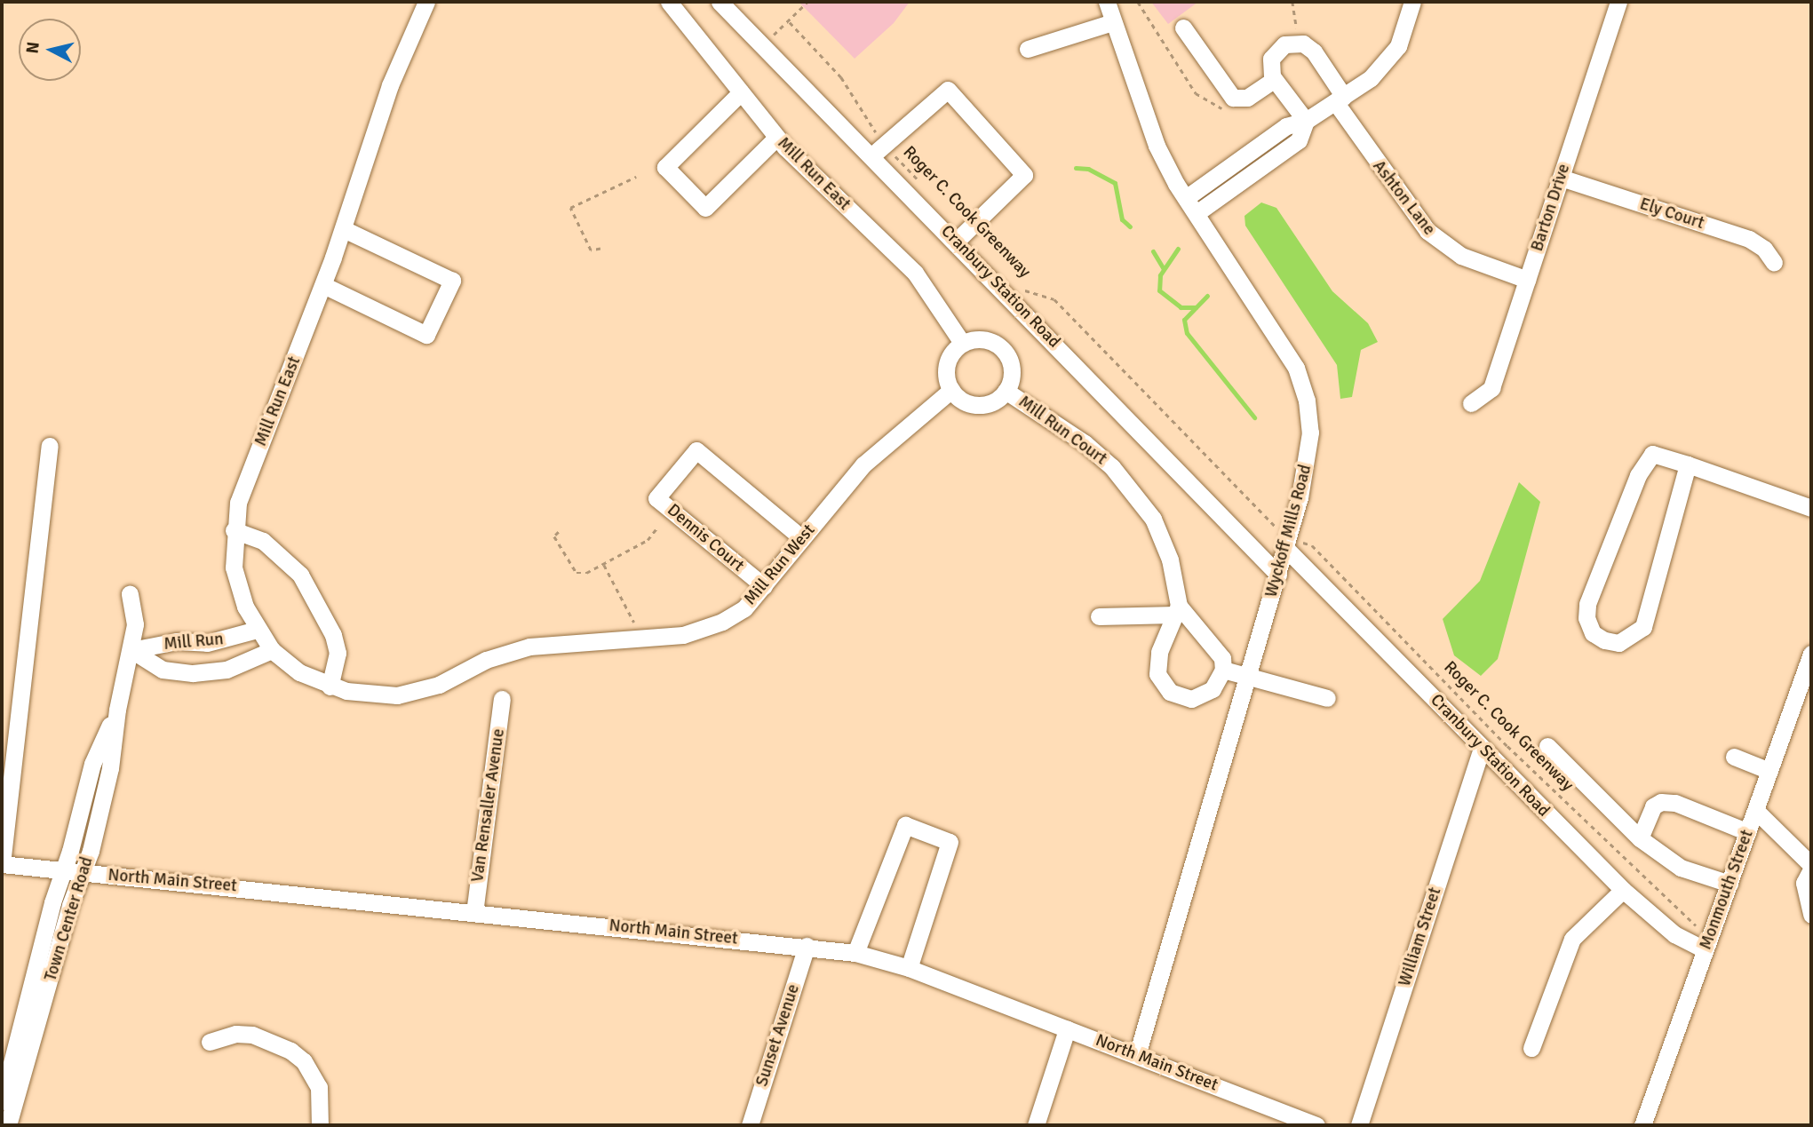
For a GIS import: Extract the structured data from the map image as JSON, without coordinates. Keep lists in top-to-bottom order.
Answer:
{
  "streets": {
    "street": [
      "Mill Run East",
      "Ashton Lane",
      "Barton Drive",
      "Ely Court",
      "Cranbury Station Road",
      "Mill Run Court",
      "Wyckoff Mills Road",
      "Dennis Court",
      "Mill Run West",
      "Mill Run",
      "Van Rensaller Avenue",
      "North Main Street",
      "Monmouth Street",
      "Town Center Road",
      "William Street",
      "Sunset Avenue"
    ],
    "path": ["Roger C. Cook Greenway"]
  },
  "crossings": [
    ["Mill Run East", "Mill Run Court"],
    ["Mill Run East", "Mill Run West"],
    ["Mill Run East", "Mill Run"],
    ["Ashton Lane", "Barton Drive"],
    ["Barton Drive", "Ely Court"],
    ["Roger C. Cook Greenway", "Cranbury Station Road"],
    ["Cranbury Station Road", "Wyckoff Mills Road"],
    ["Cranbury Station Road", "Monmouth Street"],
    ["Cranbury Station Road", "William Street"],
    ["Mill Run Court", "Mill Run West"],
    ["Wyckoff Mills Road", "North Main Street"],
    ["Dennis Court", "Mill Run West"],
    ["Mill Run", "Town Center Road"],
    ["Van Rensaller Avenue", "North Main Street"],
    ["North Main Street", "Town Center Road"],
    ["North Main Street", "Sunset Avenue"]
  ],
  "north": "left"
}
